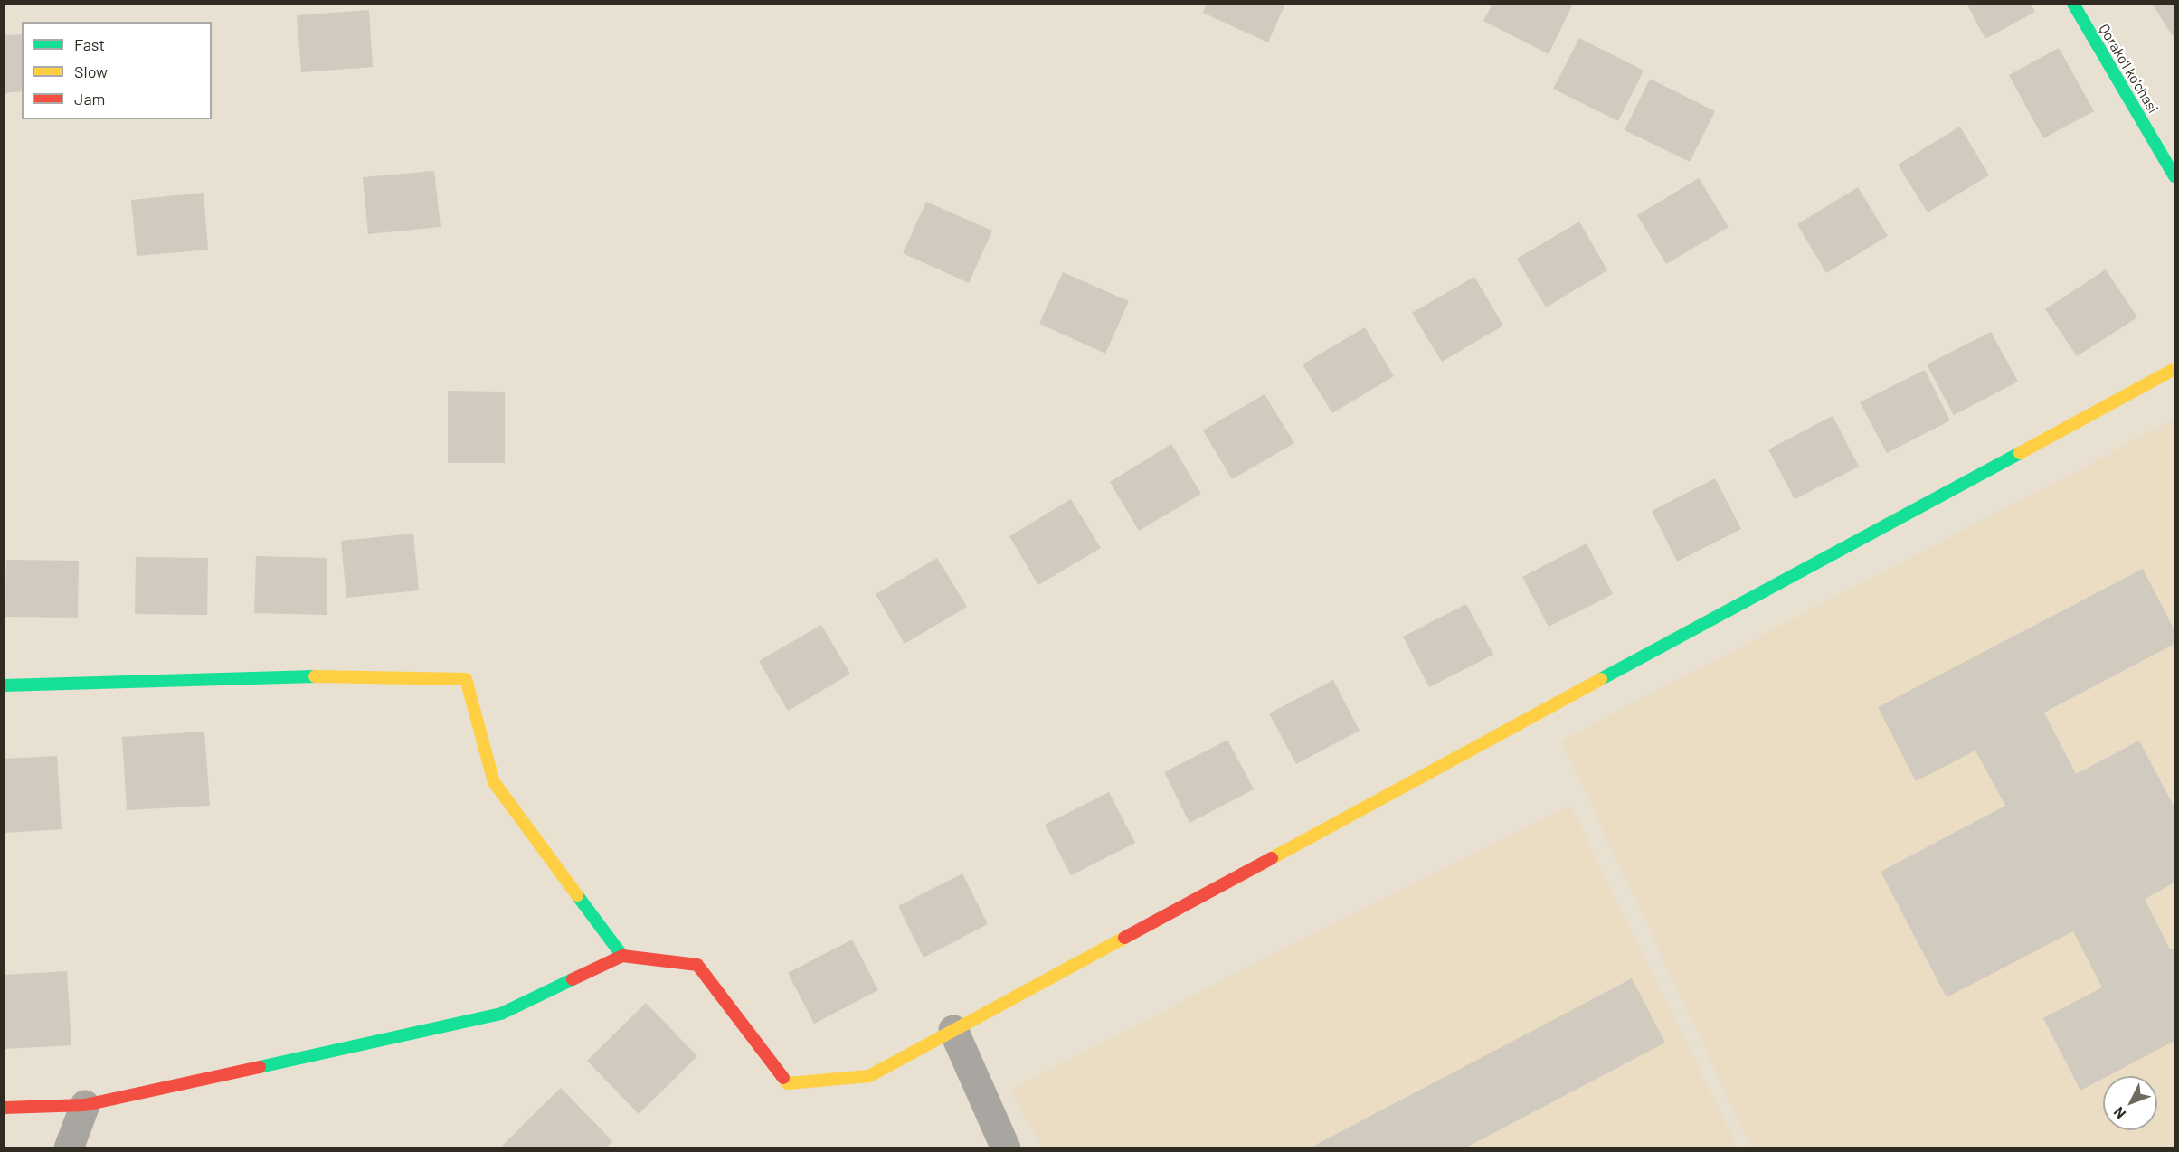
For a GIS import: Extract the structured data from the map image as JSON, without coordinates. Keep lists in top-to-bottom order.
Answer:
{
  "streets": {
    "street": ["Qorako'l ko'chasi"]
  },
  "legend": ["Fast", "Slow", "Jam"],
  "north": "bottom left"
}
